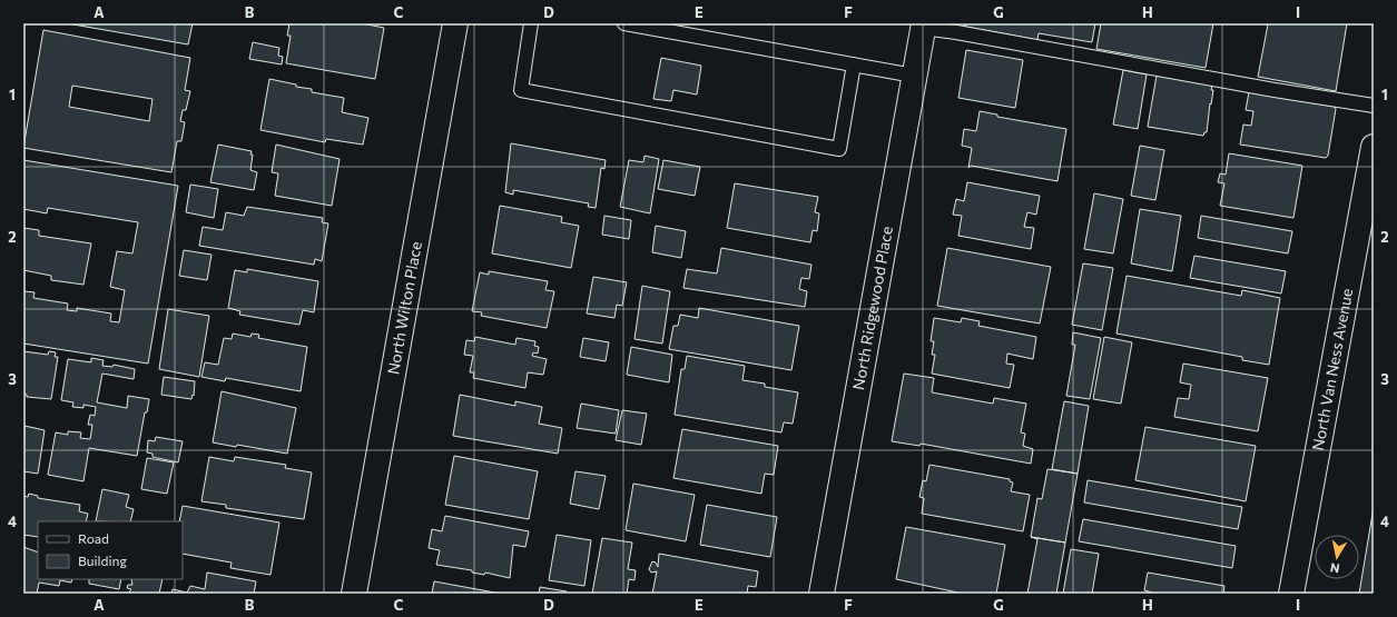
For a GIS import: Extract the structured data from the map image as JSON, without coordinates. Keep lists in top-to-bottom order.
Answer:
{
  "streets": {
    "street": ["North Ridgewood Place", "North Wilton Place", "North Van Ness Avenue"]
  },
  "legend": ["Road", "Building"],
  "north": "bottom",
  "grid": {
    "columns": [
      "A",
      "B",
      "C",
      "D",
      "E",
      "F",
      "G",
      "H",
      "I"
    ],
    "rows": [
      "1",
      "2",
      "3",
      "4"
    ]
  }
}
